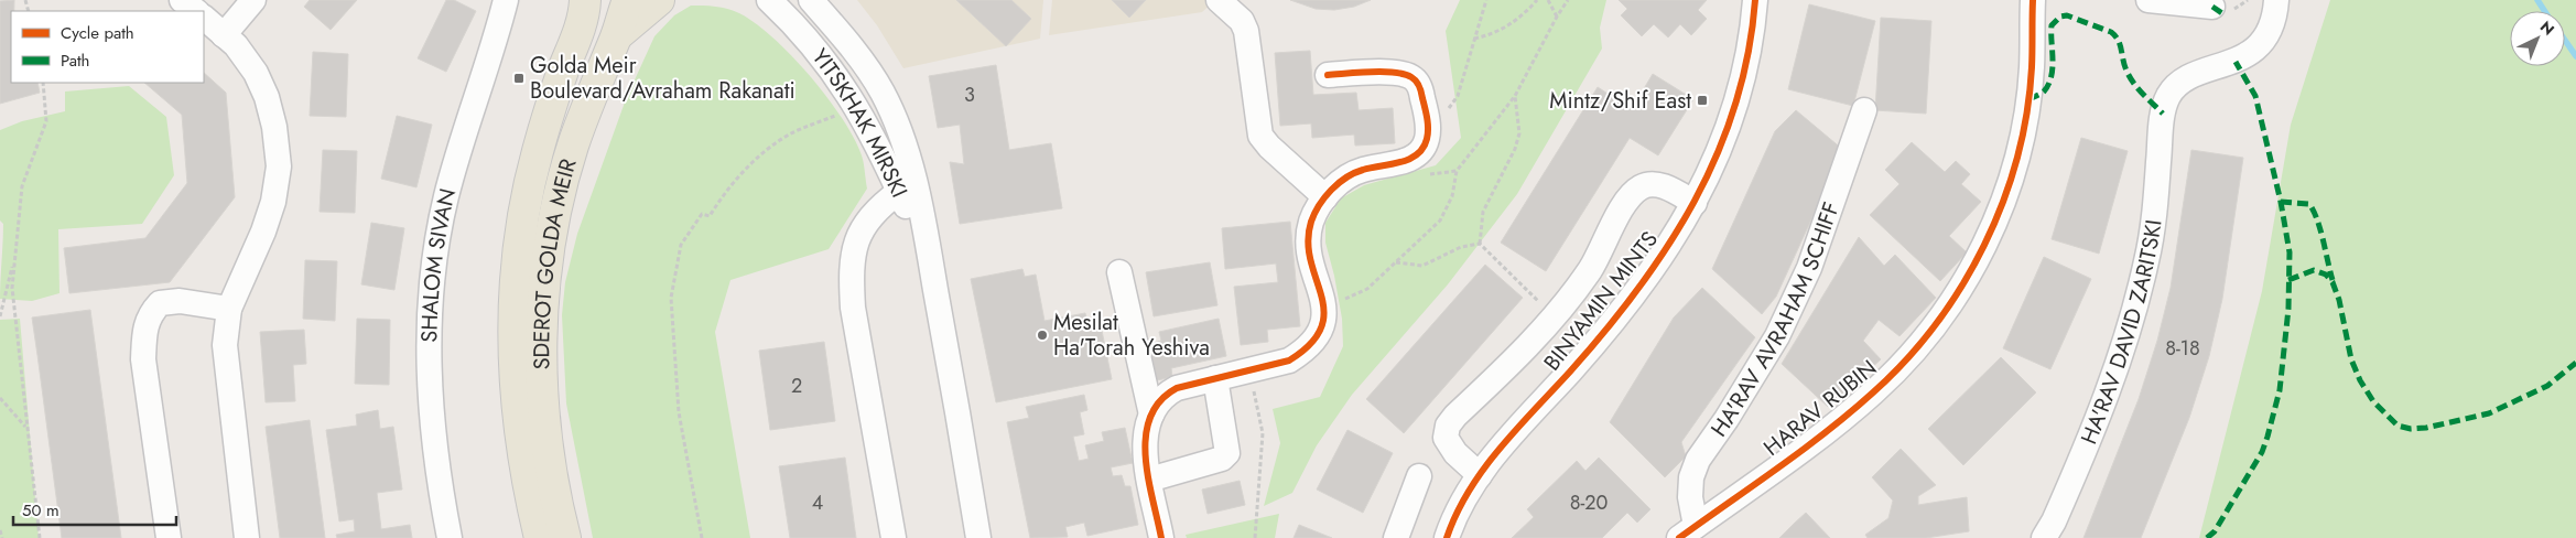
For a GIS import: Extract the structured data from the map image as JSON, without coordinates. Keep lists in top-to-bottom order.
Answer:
{
  "streets": {
    "main road": ["SDEROT GOLDA MEIR"],
    "street": [
      "YITSKHAK MIRSKI",
      "SHALOM SIVAN",
      "BINYAMIN MINTS",
      "HA'RAV AVRAHAM SCHIFF",
      "HA'RAV DAVID ZARITSKI",
      "HARAV RUBIN"
    ]
  },
  "crossings": [
    ["HA'RAV AVRAHAM SCHIFF", "HARAV RUBIN"]
  ],
  "places": {
    "transit": ["Golda Meir Boulevard/Avraham Rakanati", "Mintz/Shif East"],
    "other": ["Mesilat Ha'Torah Yeshiva"]
  },
  "house_numbers": [
    "3",
    "8-18",
    "2",
    "4",
    "8-20"
  ],
  "legend": ["Cycle path", "Path"],
  "scale_bar": "50 m",
  "north": "top right"
}
